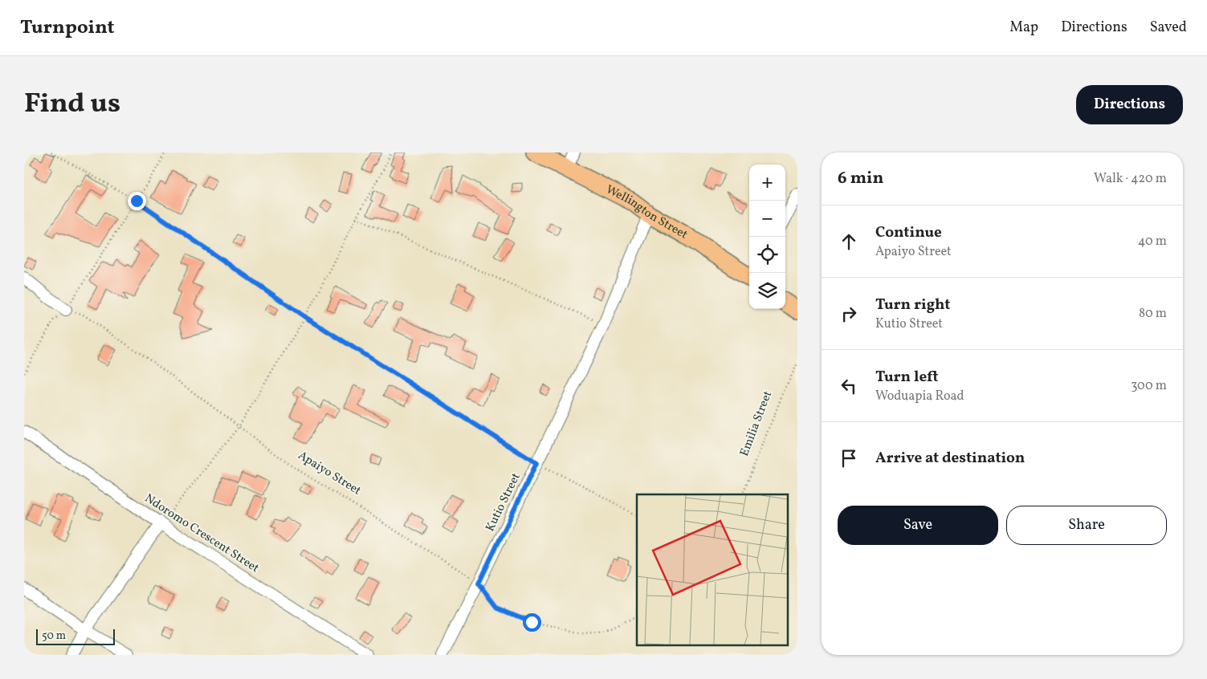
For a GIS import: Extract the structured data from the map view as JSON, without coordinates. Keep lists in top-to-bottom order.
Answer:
{
  "streets": {
    "main road": ["Wellington Street"],
    "street": ["Kutio Street", "Ndoromo Crescent Street"],
    "path": ["Emilia Street", "Apaiyo Street"]
  },
  "crossings": [
    ["Wellington Street", "Kutio Street"],
    ["Apaiyo Street", "Kutio Street"]
  ],
  "scale_bar": "50 m",
  "page": {
    "header": "Turnpoint",
    "nav": ["Map", "Directions", "Saved"],
    "title": "Find us",
    "buttons": [
      "Directions",
      ["Save", "Share"]
    ],
    "heading": ["6 min", "Walk · 420 m"],
    "map_buttons": ["+", "−"],
    "list": [
      ["Continue", "Apaiyo Street", "40 m"],
      ["Turn right", "Kutio Street", "80 m"],
      ["Turn left", "Woduapia Road", "300 m"],
      "Arrive at destination"
    ],
    "scale": "50 m"
  }
}
